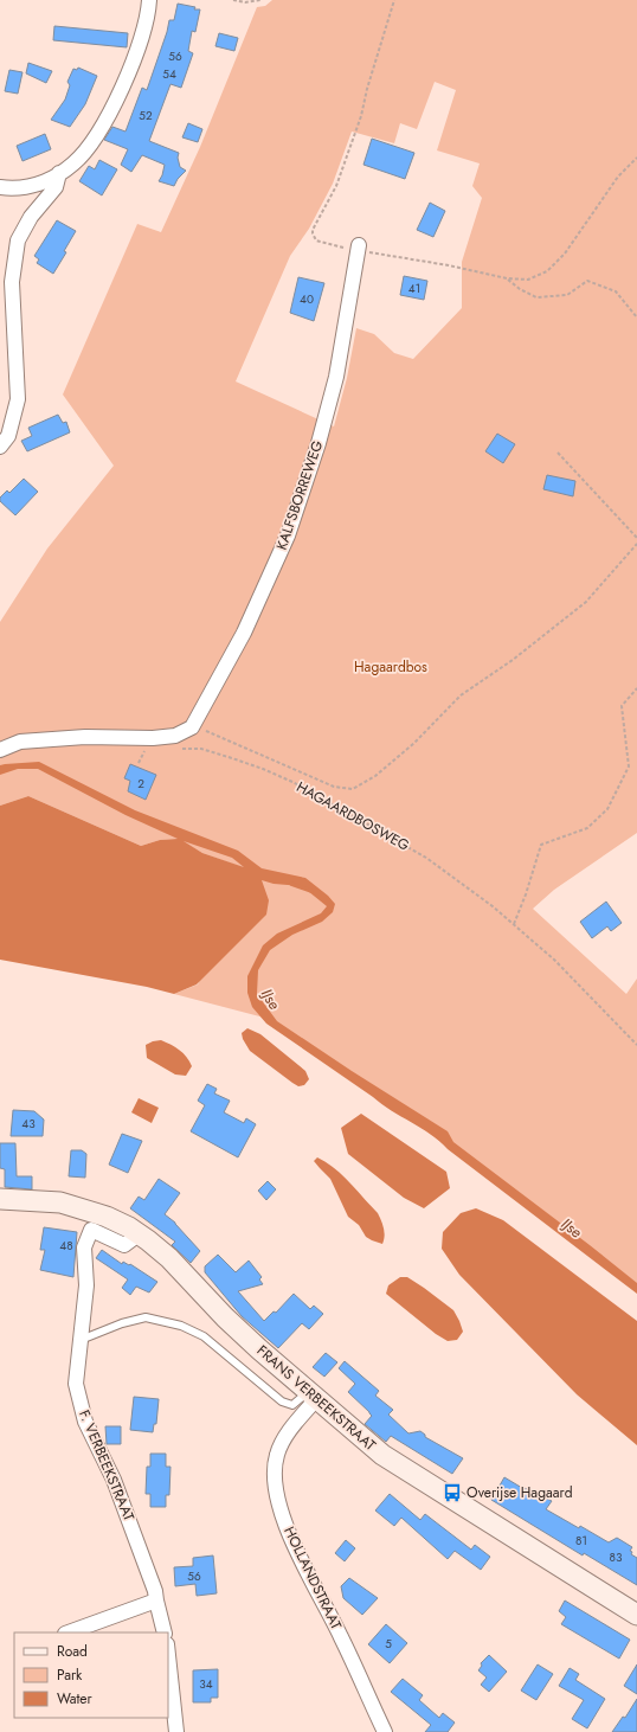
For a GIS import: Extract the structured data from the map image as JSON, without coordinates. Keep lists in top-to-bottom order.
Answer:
{
  "streets": {
    "main road": ["FRANS VERBEEKSTRAAT"],
    "street": ["KALFSBORREWEG", "F. VERBEEKSTRAAT", "HOLLANDSTRAAT"],
    "path": ["HAGAARDBOSWEG"]
  },
  "crossings": [
    ["KALFSBORREWEG", "HAGAARDBOSWEG"],
    ["FRANS VERBEEKSTRAAT", "F. VERBEEKSTRAAT"],
    ["FRANS VERBEEKSTRAAT", "HOLLANDSTRAAT"]
  ],
  "water": ["IJse"],
  "parks": ["Hagaardbos"],
  "places": {
    "bus stop": ["Overijse Hagaard"]
  },
  "house_numbers": [
    "56",
    "54",
    "52",
    "41",
    "40",
    "2",
    "43",
    "48",
    "81",
    "83",
    "56",
    "5",
    "34"
  ],
  "legend": ["Road", "Park", "Water"]
}
